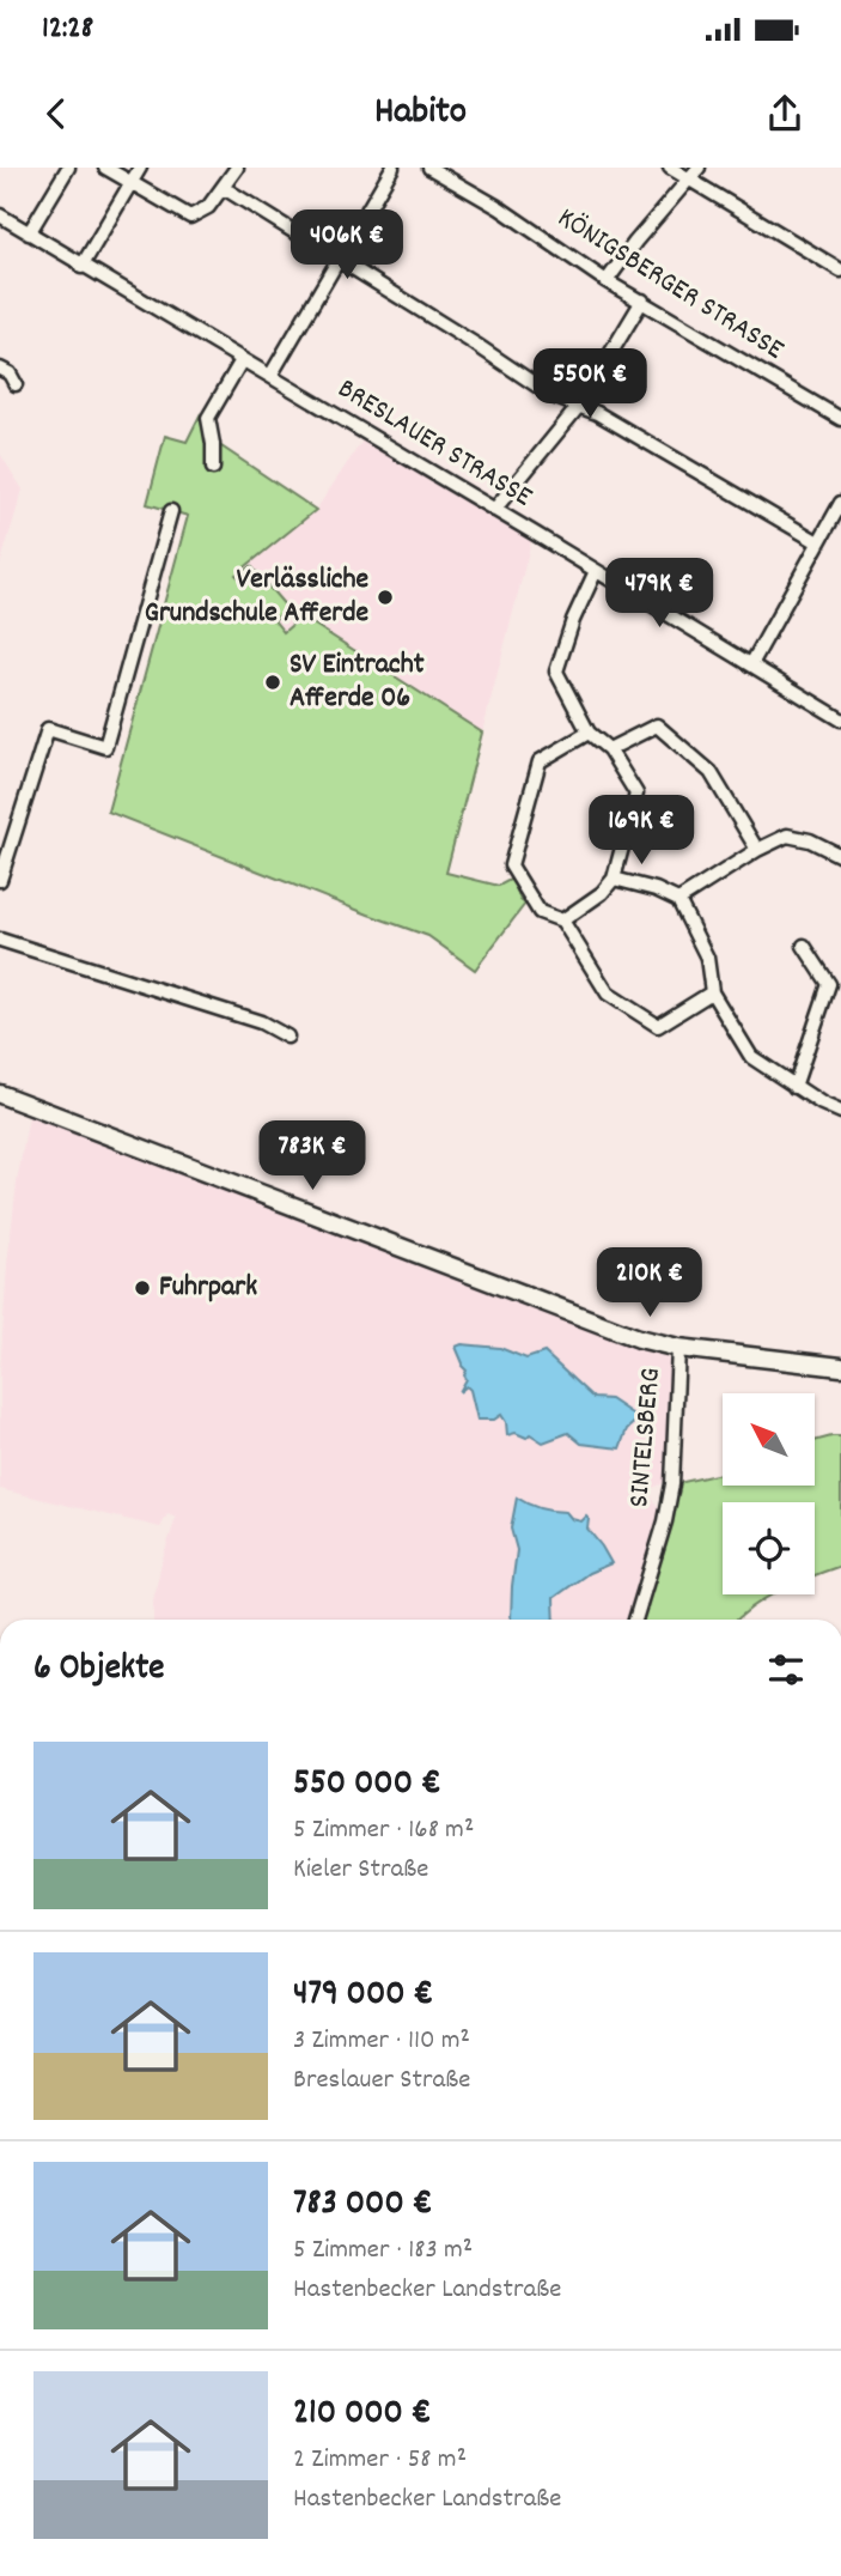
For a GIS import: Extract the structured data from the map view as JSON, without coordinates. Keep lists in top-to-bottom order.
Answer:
{
  "streets": {
    "street": ["KÖNIGSBERGER STRASSE", "BRESLAUER STRASSE", "SINTELSBERG"]
  },
  "places": ["Verlässliche Grundschule Afferde", "SV Eintracht Afferde 06", "Fuhrpark"],
  "north": "top left",
  "page": {
    "status": "12:28",
    "header": "Habito",
    "price": [
      "406K €",
      "550K €",
      "479K €",
      "169K €",
      "783K €",
      "210K €"
    ],
    "heading": "6 Objekte",
    "list": [
      {
        "name": "550 000 €",
        "note": "5 Zimmer · 168 m² · Kieler Straße"
      },
      {
        "name": "479 000 €",
        "note": "3 Zimmer · 110 m² · Breslauer Straße"
      },
      {
        "name": "783 000 €",
        "note": "5 Zimmer · 183 m² · Hastenbecker Landstraße"
      },
      {
        "name": "210 000 €",
        "note": "2 Zimmer · 58 m² · Hastenbecker Landstraße"
      }
    ]
  }
}
